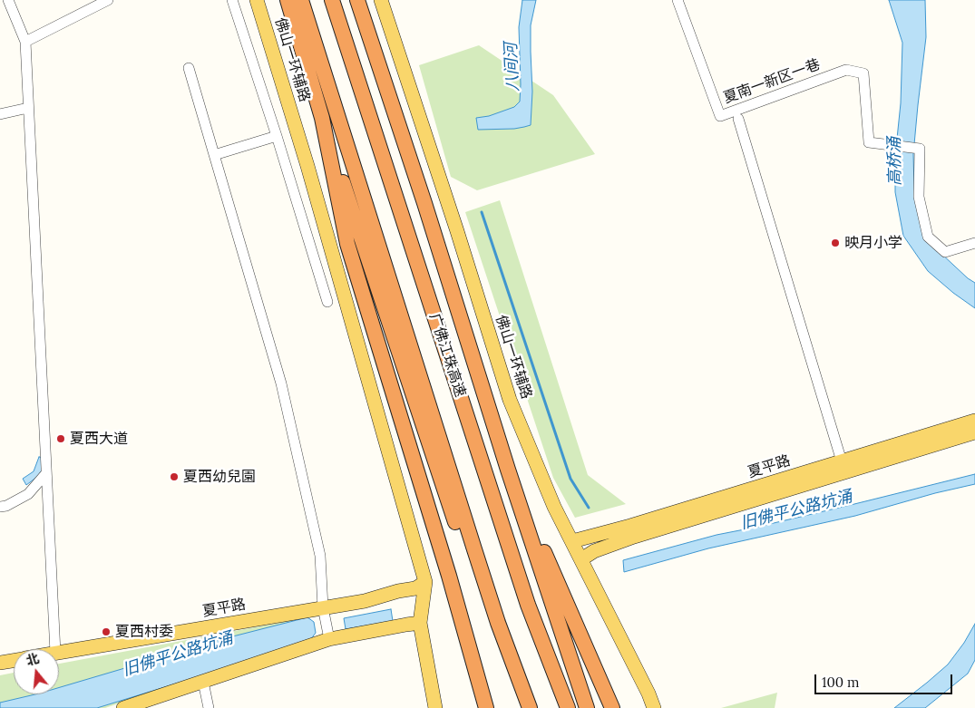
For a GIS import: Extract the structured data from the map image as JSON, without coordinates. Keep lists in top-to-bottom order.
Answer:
{
  "streets": {
    "highway": ["广佛江珠高速"],
    "main road": ["佛山一环辅路", "夏平路"],
    "street": ["夏南一新区一巷"]
  },
  "crossings": [
    ["佛山一环辅路", "夏平路"]
  ],
  "water": ["八间河", "高桥涌", "旧佛平公路坑涌"],
  "places": [
    "映月小学",
    "夏西大道",
    "夏西幼兒園",
    "夏西村委"
  ],
  "scale_bar": "100 m",
  "north": "top"
}
